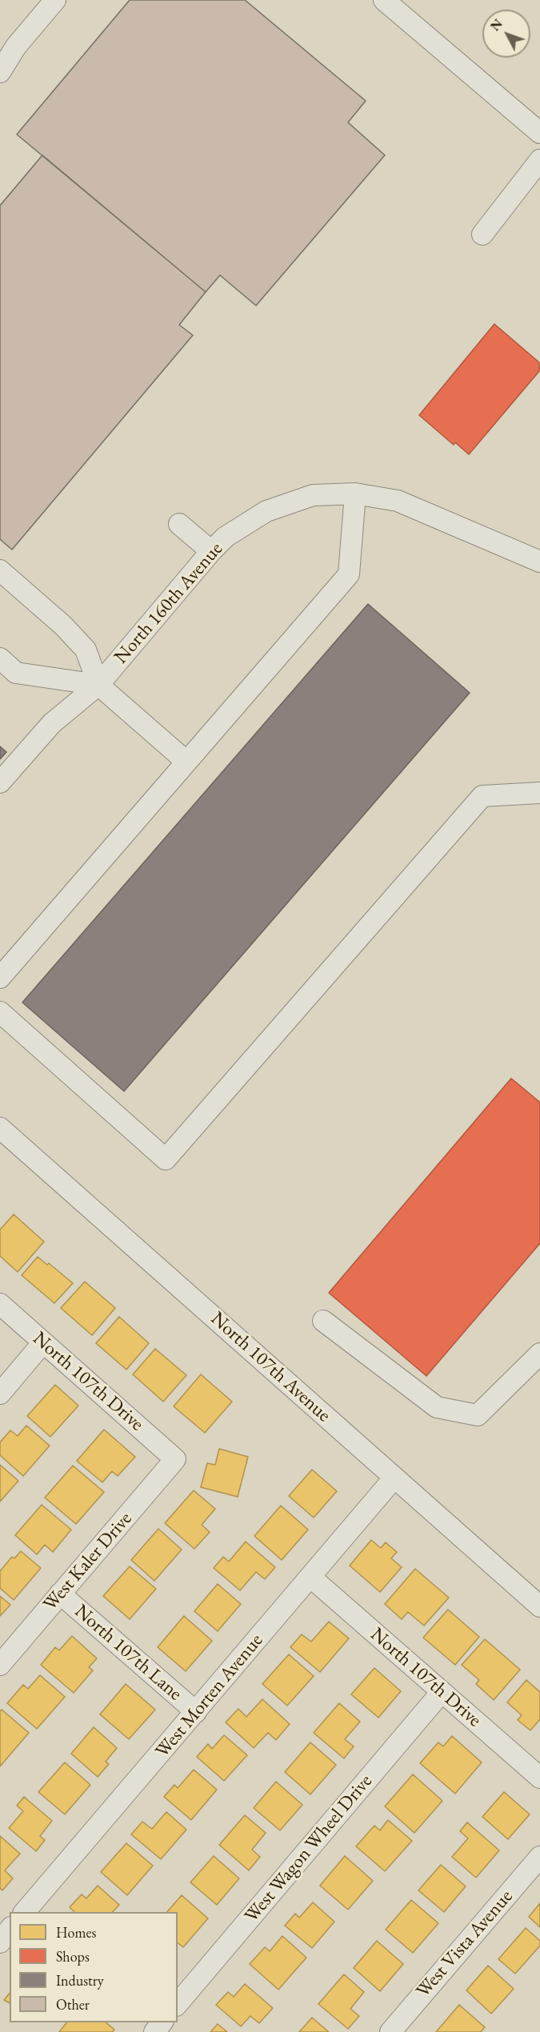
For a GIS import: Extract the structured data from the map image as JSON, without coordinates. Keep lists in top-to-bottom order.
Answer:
{
  "streets": {
    "street": [
      "North 160th Avenue",
      "North 107th Avenue",
      "North 107th Drive",
      "West Kaler Drive",
      "North 107th Lane",
      "West Morten Avenue",
      "West Wagon Wheel Drive",
      "West Vista Avenue"
    ]
  },
  "crossings": [
    ["North 107th Avenue", "West Morten Avenue"],
    ["North 107th Drive", "West Kaler Drive"],
    ["North 107th Drive", "West Morten Avenue"],
    ["North 107th Drive", "West Wagon Wheel Drive"],
    ["West Kaler Drive", "North 107th Lane"],
    ["North 107th Lane", "West Morten Avenue"]
  ],
  "legend": [
    "Homes",
    "Shops",
    "Industry",
    "Other"
  ],
  "north": "top left"
}
